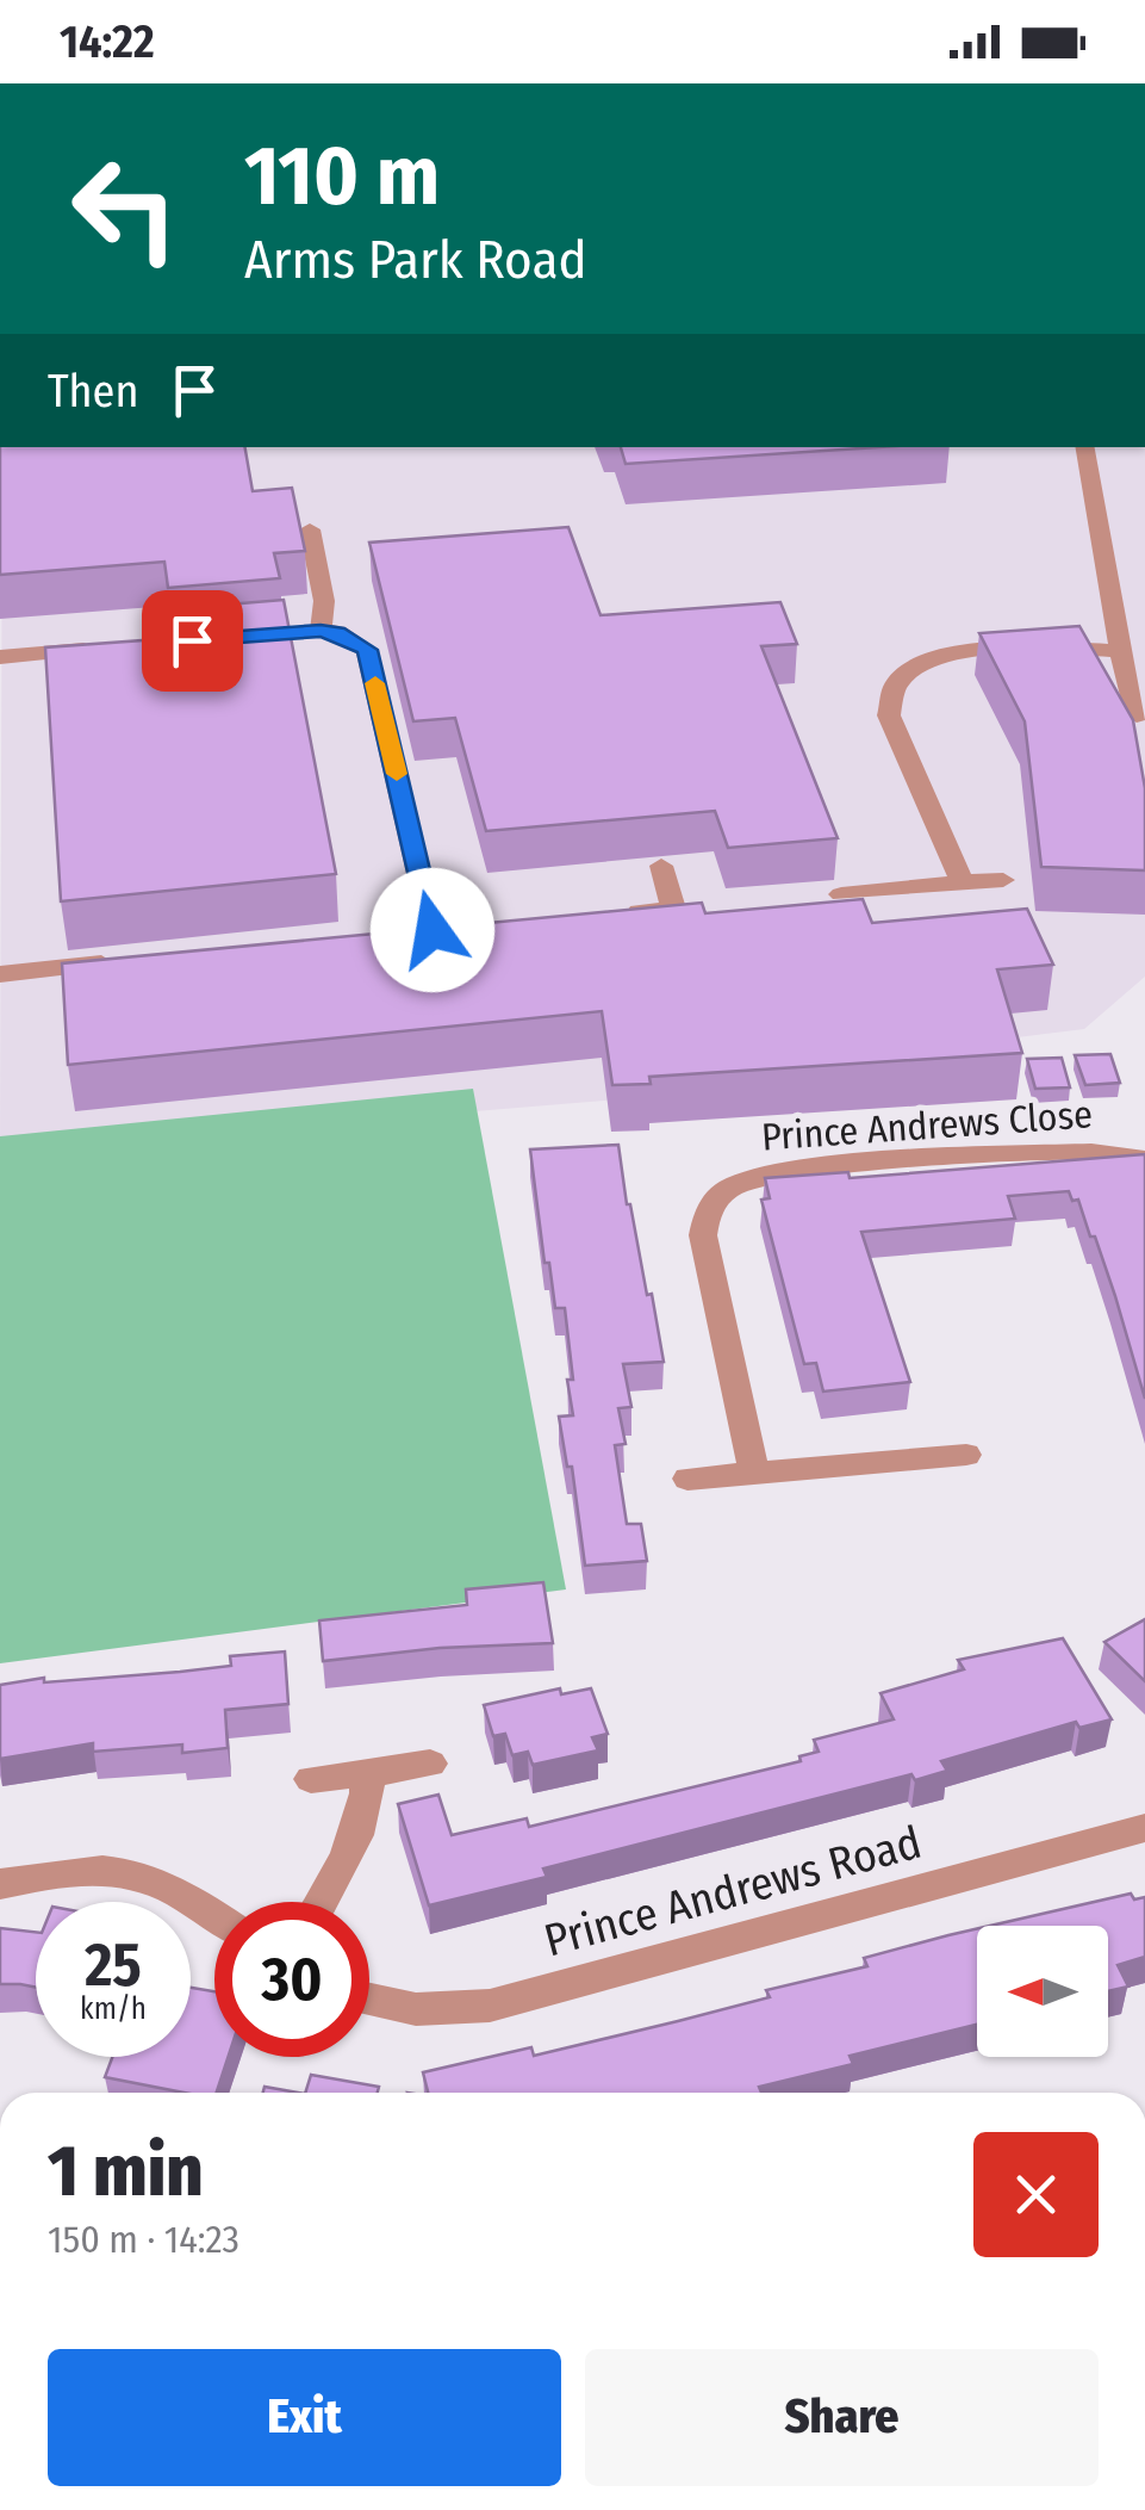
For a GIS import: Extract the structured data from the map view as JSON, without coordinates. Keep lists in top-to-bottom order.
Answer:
{
  "streets": {
    "street": ["Prince Andrews Close", "Prince Andrews Road"]
  },
  "north": "left",
  "page": {
    "status": "14:22",
    "turn": ["110 m", "Arms Park Road"],
    "then": "Then",
    "speed": "25 km/h",
    "limit": "30",
    "heading": ["1 min", "150 m · 14:23"],
    "buttons": ["Exit", "Share"]
  }
}
